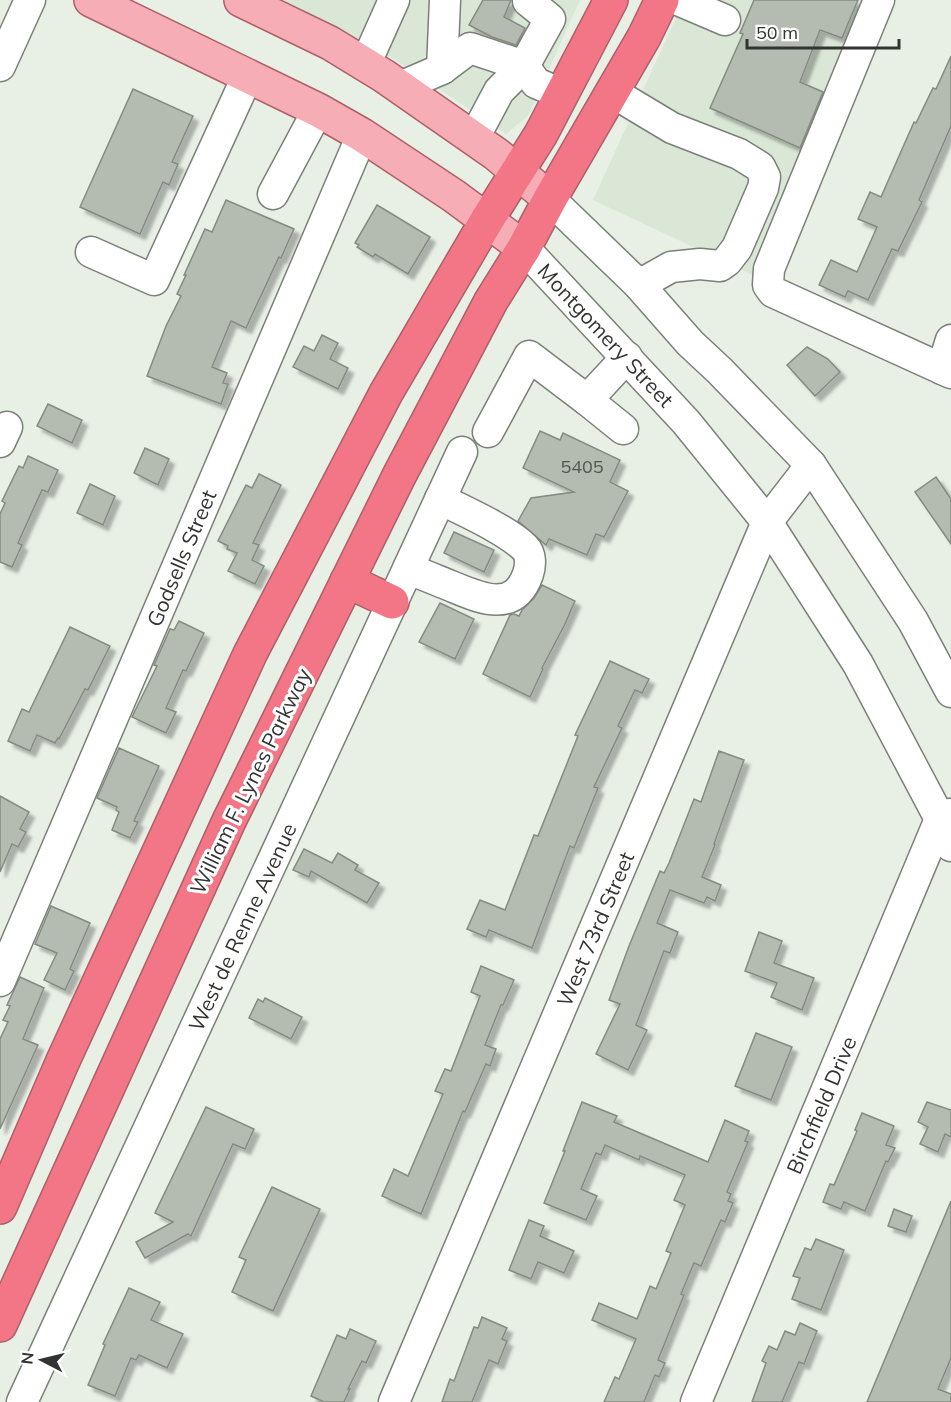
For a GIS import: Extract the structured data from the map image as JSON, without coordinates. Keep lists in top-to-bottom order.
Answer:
{
  "streets": {
    "highway": ["William F. Lynes Parkway"],
    "main road": ["Montgomery Street"],
    "street": [
      "Godsells Street",
      "West de Renne Avenue",
      "West 73rd Street",
      "Birchfield Drive"
    ]
  },
  "crossings": [
    ["Montgomery Street", "Godsells Street"],
    ["Montgomery Street", "William F. Lynes Parkway"],
    ["Montgomery Street", "West 73rd Street"],
    ["Montgomery Street", "Birchfield Drive"]
  ],
  "house_numbers": ["5405"],
  "scale_bar": "50 m",
  "north": "left"
}
